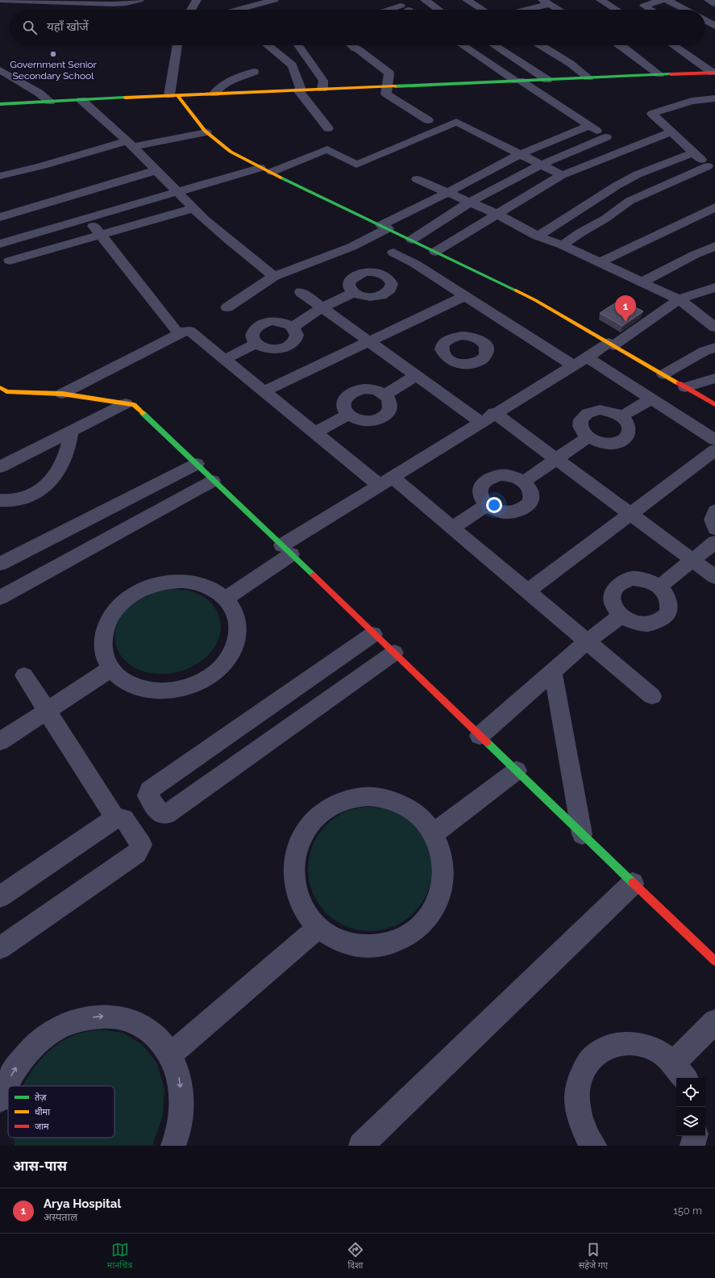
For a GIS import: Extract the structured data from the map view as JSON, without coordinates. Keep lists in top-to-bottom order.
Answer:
{
  "places": ["Government Senior Secondary School"],
  "legend": ["तेज़", "धीमा", "जाम"],
  "page": {
    "search": "यहाँ खोजें",
    "pins": "1",
    "heading": "आस-पास",
    "list": [
      {
        "mark": "1",
        "name": "Arya Hospital",
        "note": "अस्पताल",
        "value": "150 m"
      }
    ],
    "nav": ["मानचित्र", "दिशा", "सहेजे गए"]
  }
}
